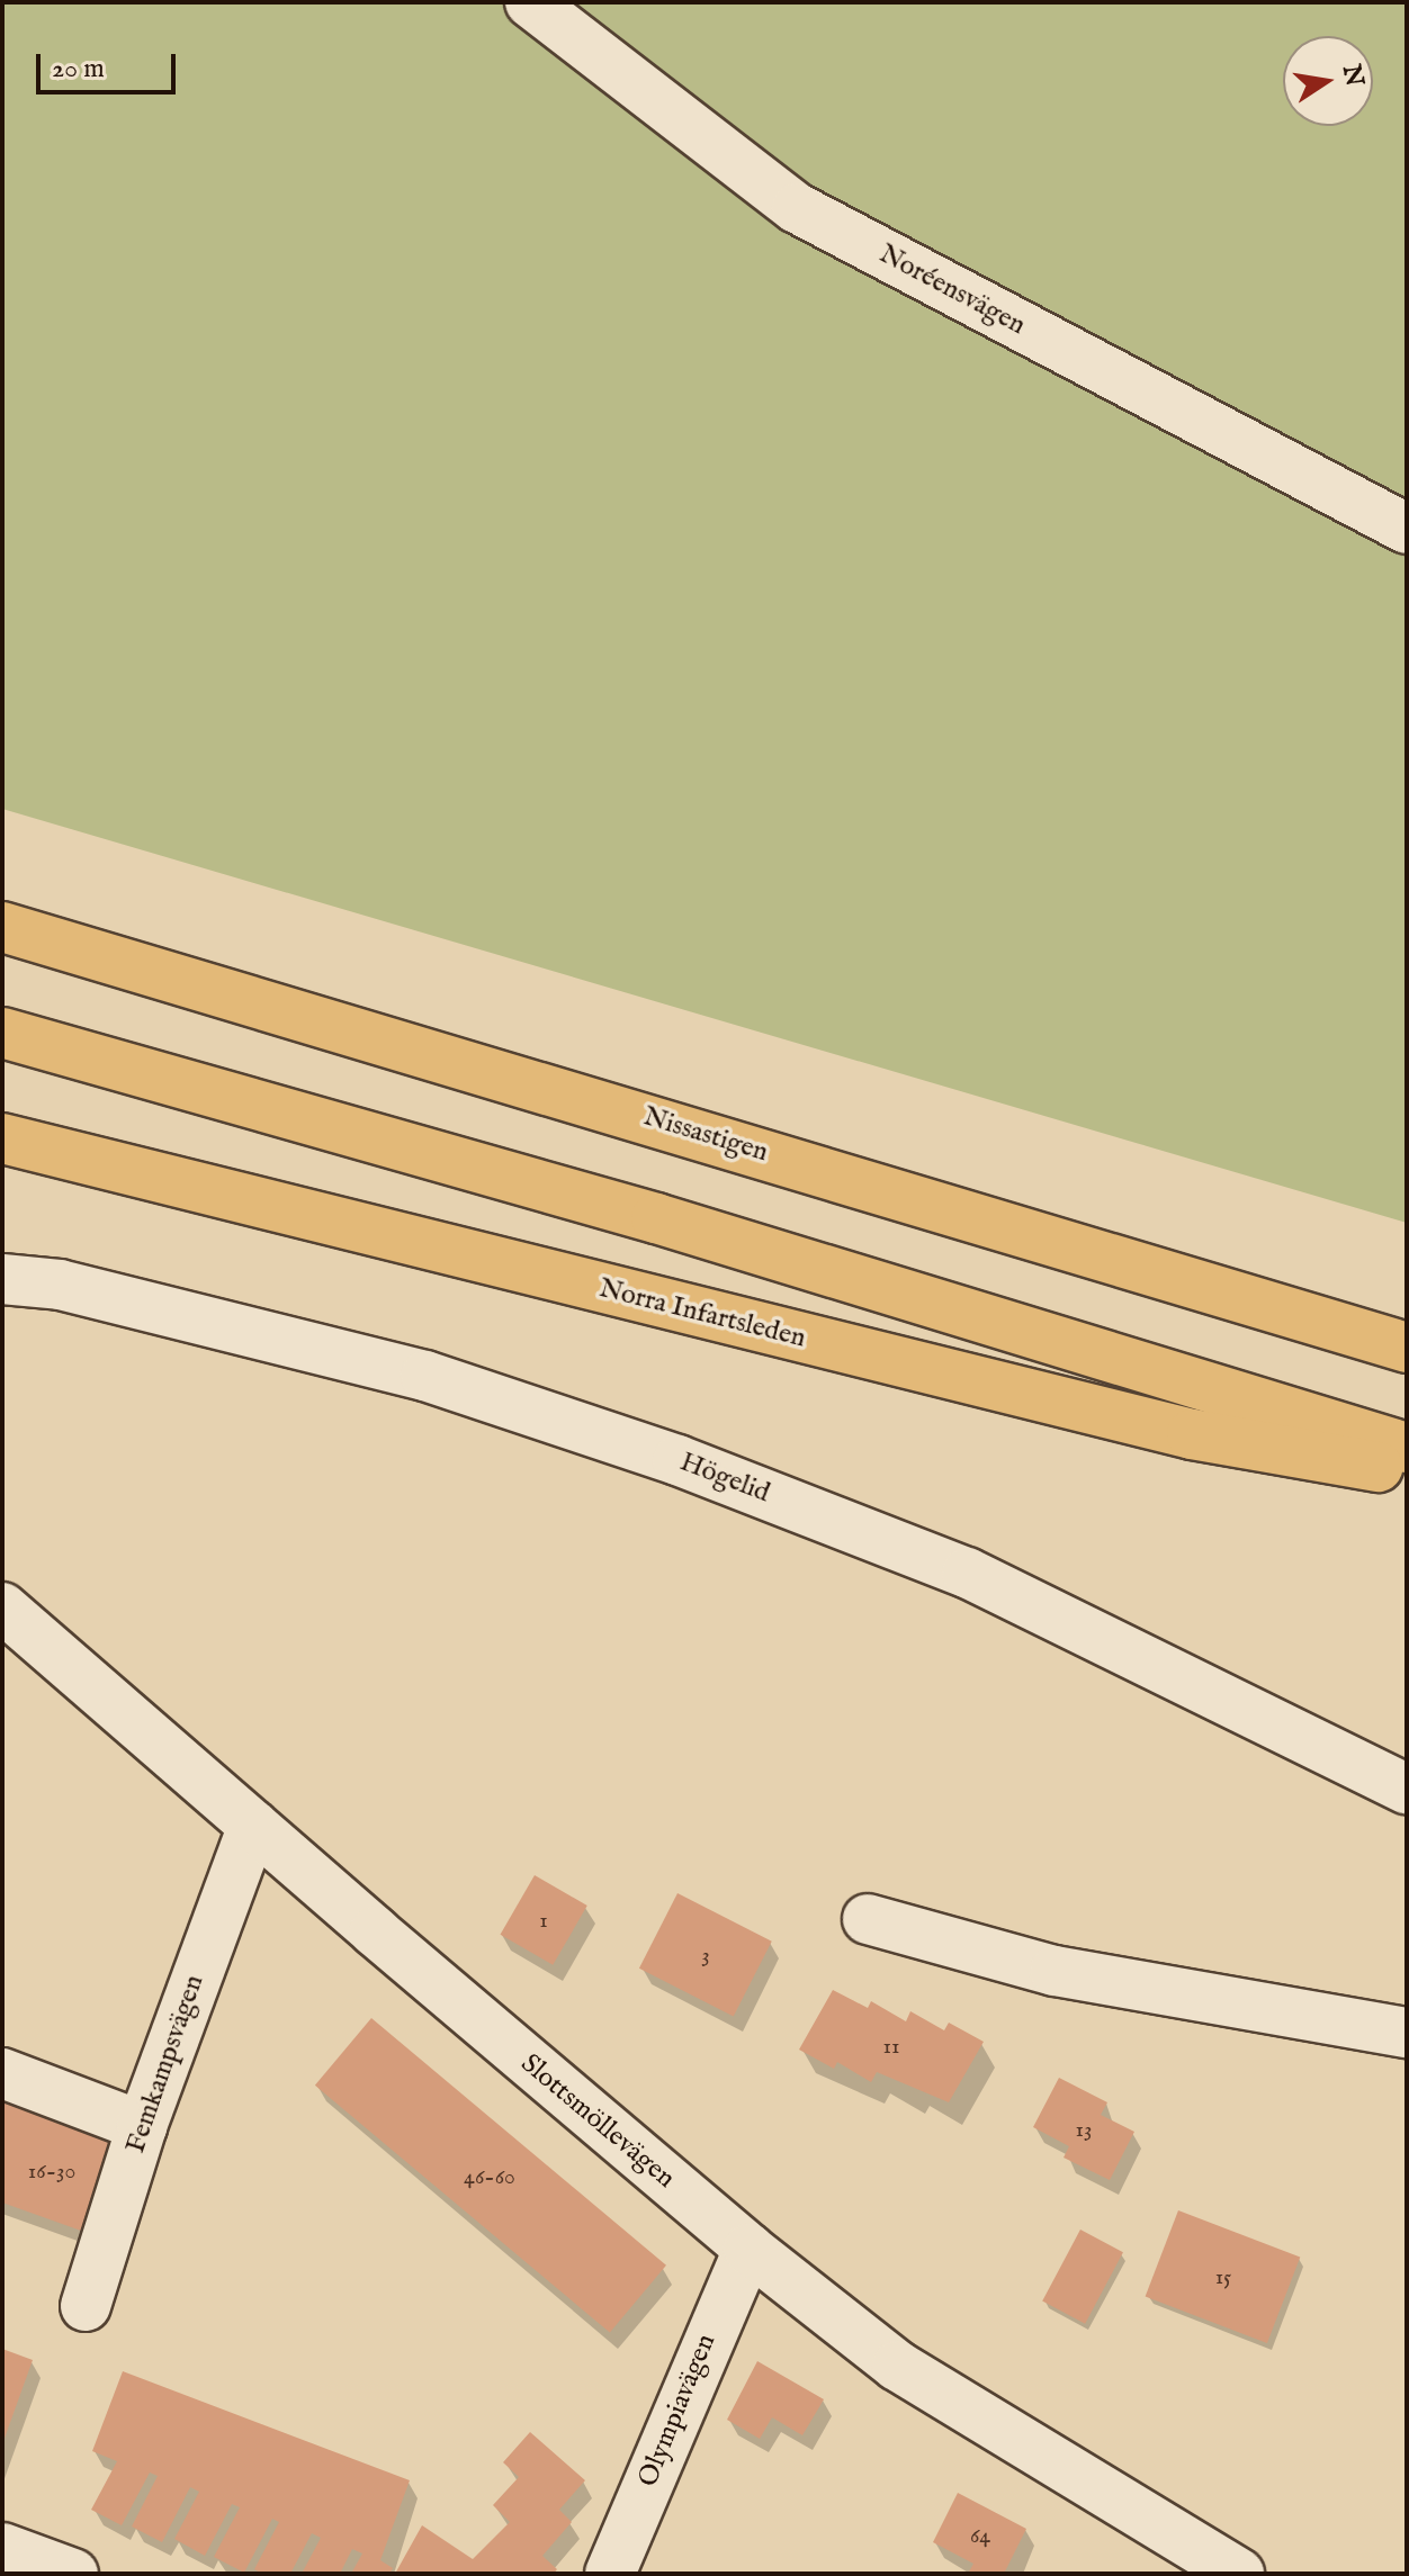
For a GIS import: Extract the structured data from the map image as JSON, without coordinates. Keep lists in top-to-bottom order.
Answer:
{
  "streets": {
    "highway": ["Nissastigen", "Norra Infartsleden"],
    "street": [
      "Noréensvägen",
      "Högelid",
      "Femkampsvägen",
      "Slottsmöllevägen",
      "Olympiavägen"
    ]
  },
  "crossings": [
    ["Femkampsvägen", "Slottsmöllevägen"],
    ["Slottsmöllevägen", "Olympiavägen"]
  ],
  "house_numbers": [
    "1",
    "3",
    "11",
    "13",
    "16-30",
    "46-60",
    "15",
    "64"
  ],
  "scale_bar": "20 m",
  "north": "right"
}
